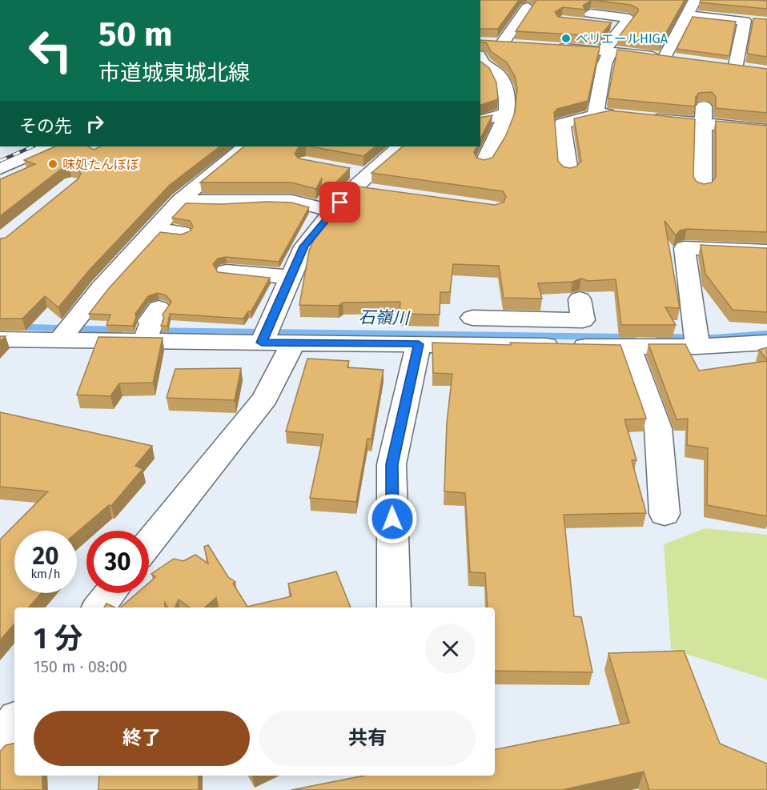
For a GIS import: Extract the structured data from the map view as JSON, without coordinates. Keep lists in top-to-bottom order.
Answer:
{
  "water": ["石嶺川"],
  "places": ["ベリエールHIGA", "味処たんぽぽ"],
  "page": {
    "turn": ["50 m", "市道城東城北線"],
    "then": "その先",
    "speed": "20 km/h",
    "limit": "30",
    "heading": ["1 分", "150 m · 08:00"],
    "buttons": ["終了", "共有"]
  }
}
